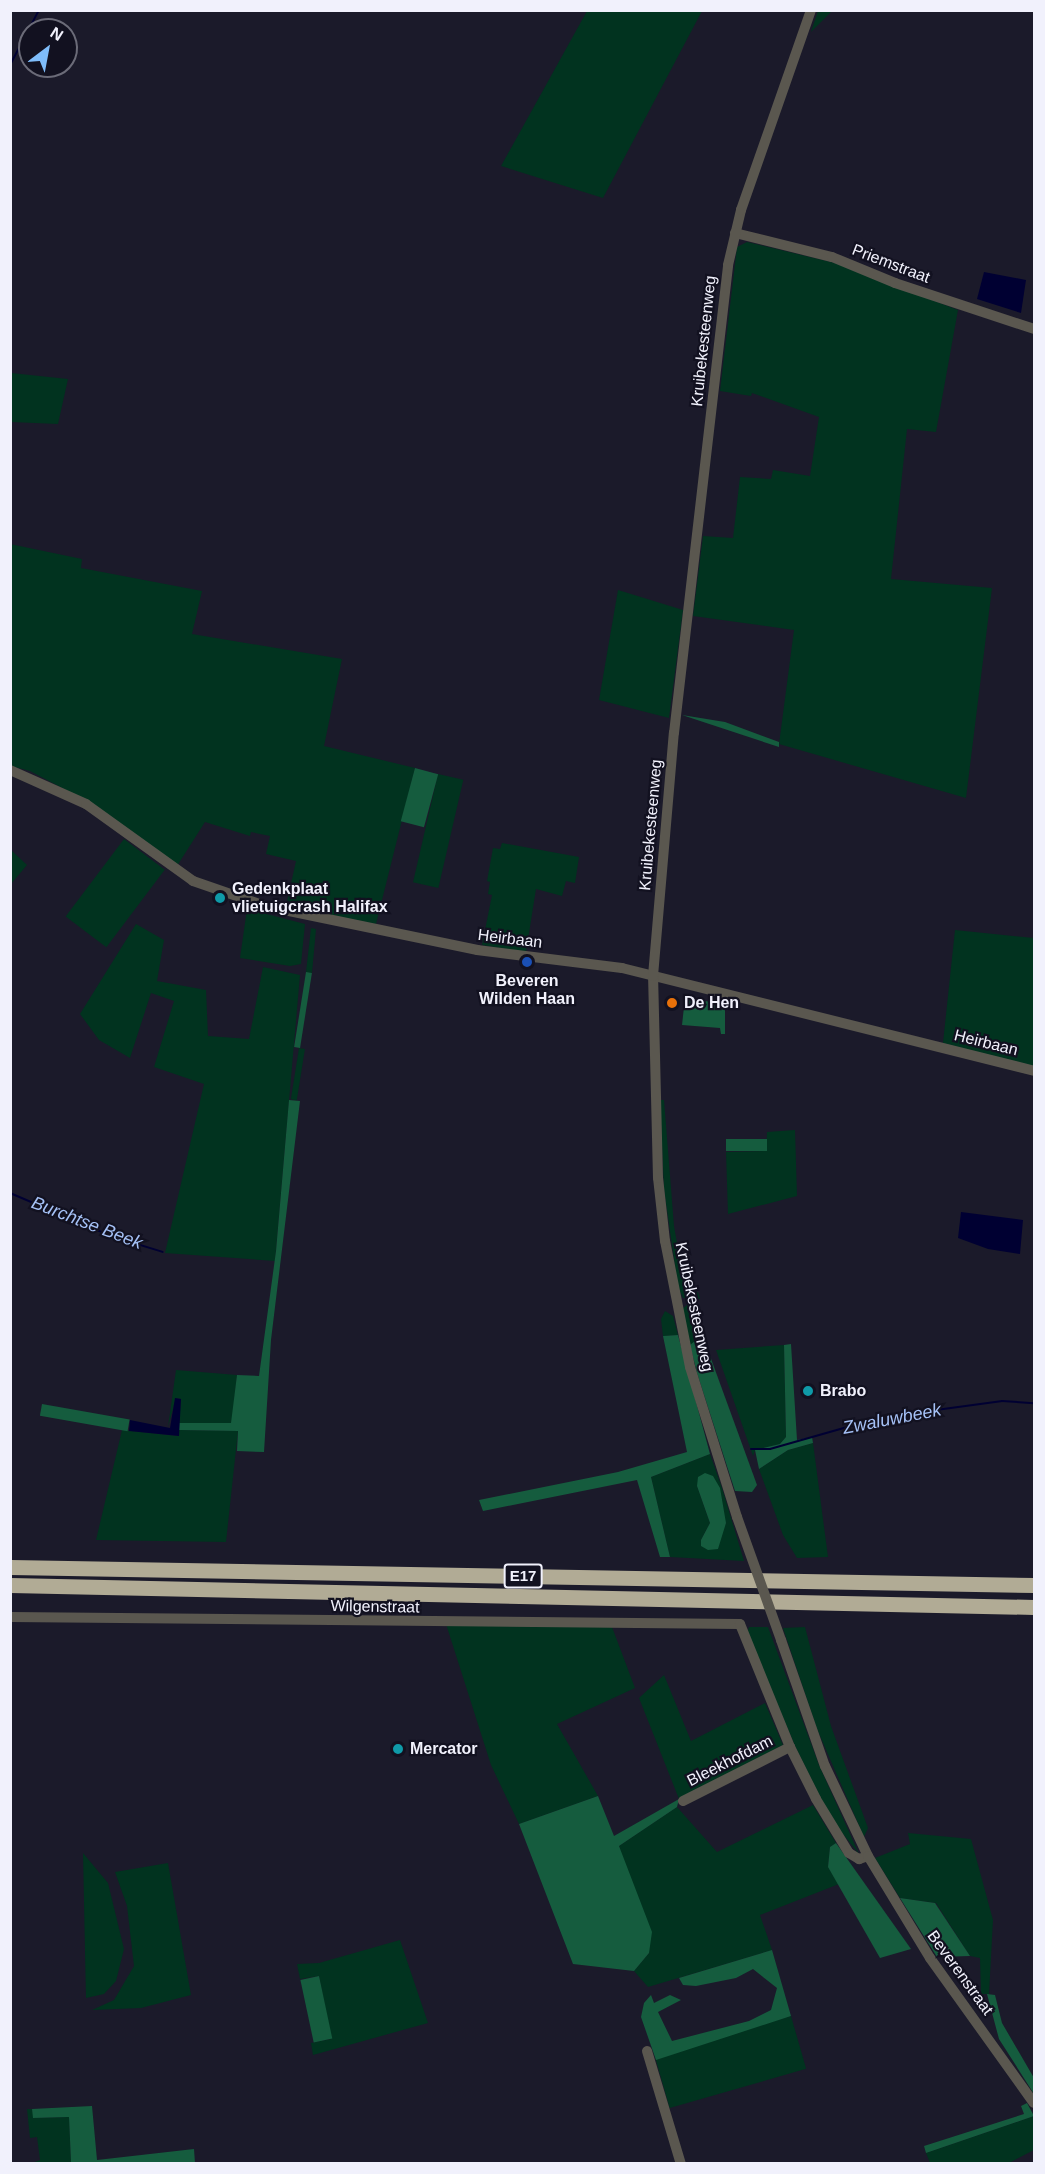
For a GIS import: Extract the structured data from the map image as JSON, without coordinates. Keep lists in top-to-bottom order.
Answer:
{
  "streets": {
    "highway": ["E17"],
    "street": [
      "Priemstraat",
      "Kruibekesteenweg",
      "Heirbaan",
      "Wilgenstraat",
      "Bleekhofdam",
      "Beverenstraat"
    ]
  },
  "crossings": [
    ["Priemstraat", "Kruibekesteenweg"],
    ["Kruibekesteenweg", "Heirbaan"],
    ["Kruibekesteenweg", "Beverenstraat"],
    ["Wilgenstraat", "Bleekhofdam"]
  ],
  "water": ["Burchtse Beek", "Zwaluwbeek"],
  "places": [
    "Gedenkplaat vlietuigcrash Halifax",
    "Beveren Wilden Haan",
    "De Hen",
    "Brabo",
    "Mercator"
  ],
  "north": "top right"
}
